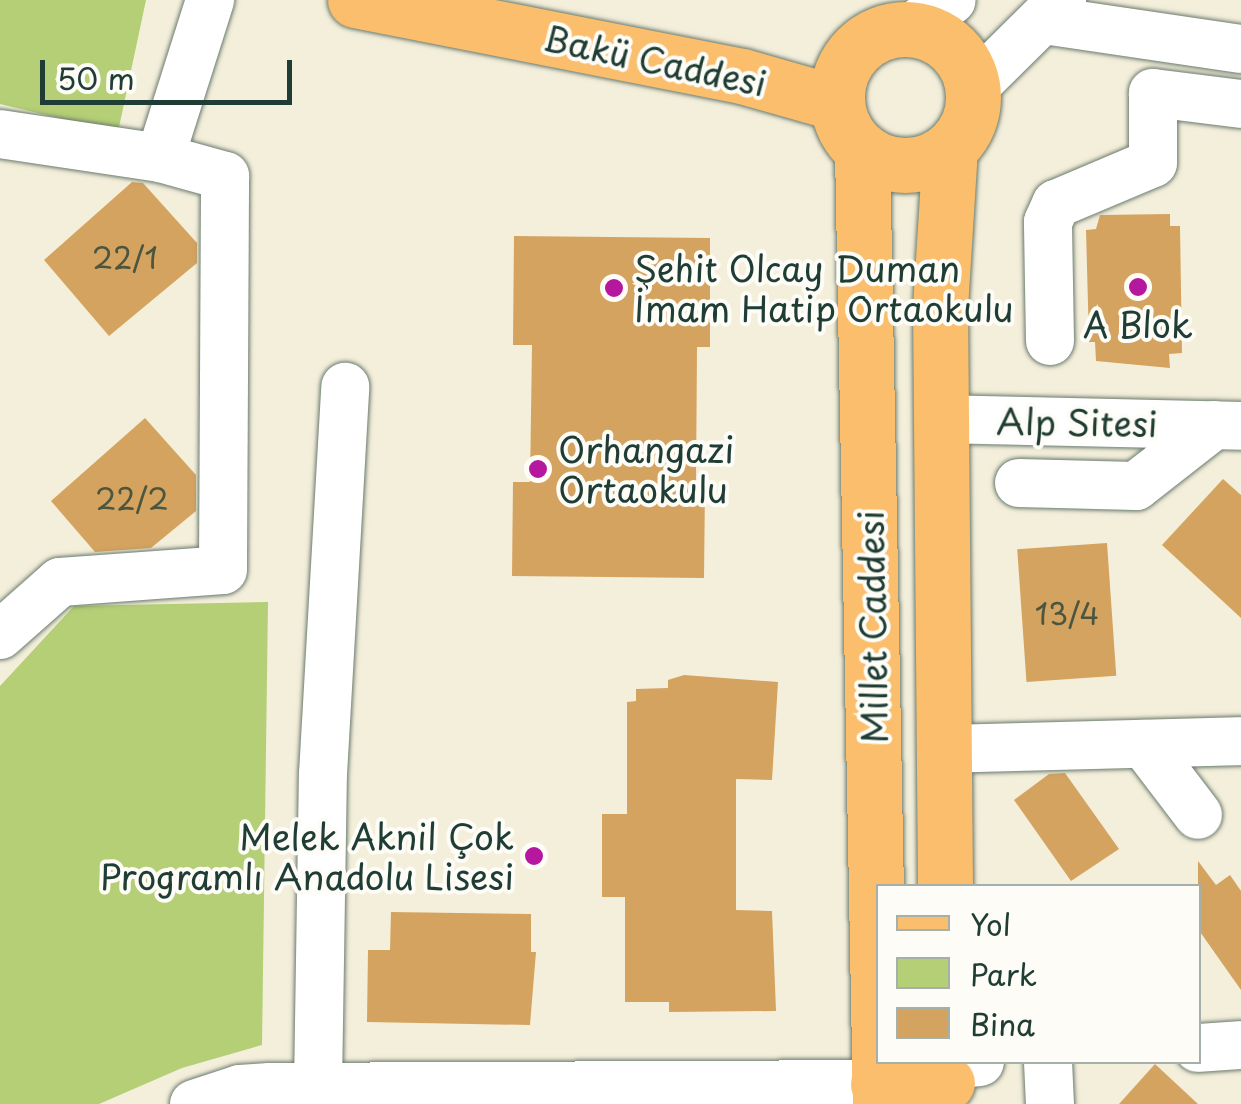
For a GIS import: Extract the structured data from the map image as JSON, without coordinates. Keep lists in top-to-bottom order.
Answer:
{
  "streets": {
    "main road": ["Bakü Caddesi", "Millet Caddesi"],
    "street": ["Alp Sitesi"]
  },
  "crossings": [
    ["Bakü Caddesi", "Millet Caddesi"],
    ["Alp Sitesi", "Millet Caddesi"]
  ],
  "places": [
    "A Blok",
    "Şehit Olcay Duman İmam Hatip Ortaokulu",
    "Orhangazi Ortaokulu",
    "Melek Aknil Çok Programlı Anadolu Lisesi"
  ],
  "house_numbers": ["22/1", "22/2", "13/4"],
  "legend": ["Yol", "Park", "Bina"],
  "scale_bar": "50 m"
}
